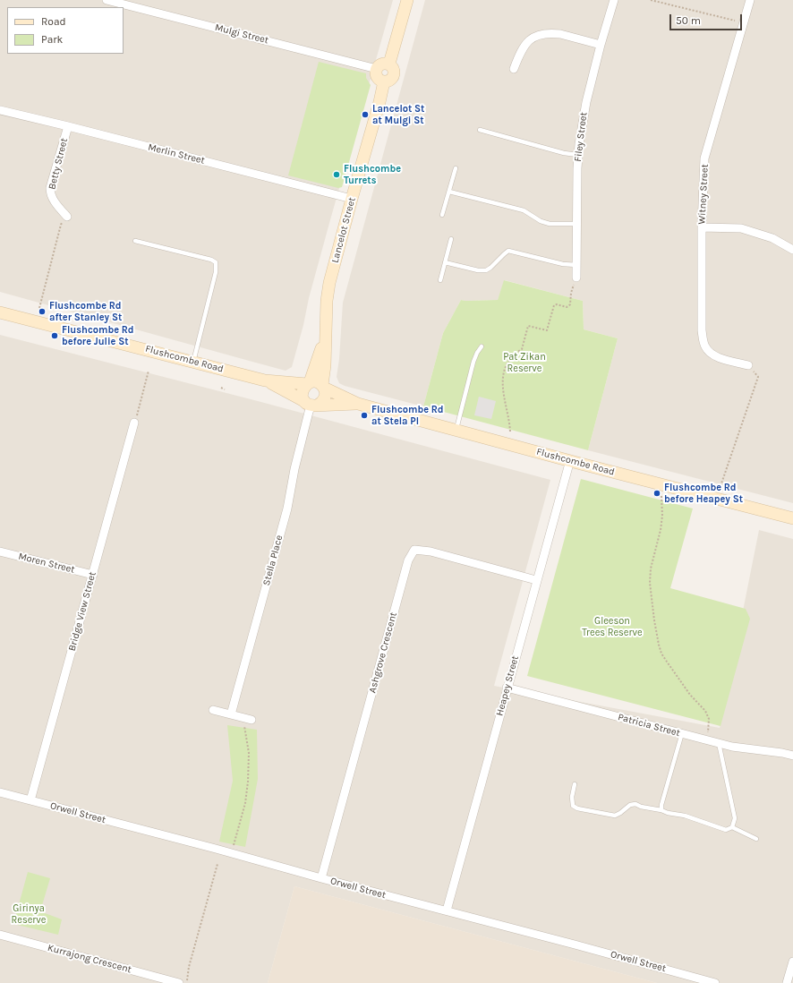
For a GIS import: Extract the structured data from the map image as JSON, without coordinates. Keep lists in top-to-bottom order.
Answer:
{
  "streets": {
    "street": [
      "Mulgi Street",
      "Filey Street",
      "Merlin Street",
      "Betty Street",
      "Witney Street",
      "Lancelot Street",
      "Flushcombe Road",
      "Stella Place",
      "Moren Street",
      "Bridge View Street",
      "Ashgrove Crescent",
      "Heapey Street",
      "Patricia Street",
      "Orwell Street",
      "Kurrajong Crescent"
    ]
  },
  "crossings": [
    ["Mulgi Street", "Lancelot Street"],
    ["Merlin Street", "Betty Street"],
    ["Merlin Street", "Lancelot Street"],
    ["Lancelot Street", "Flushcombe Road"],
    ["Lancelot Street", "Stella Place"],
    ["Flushcombe Road", "Stella Place"],
    ["Flushcombe Road", "Heapey Street"],
    ["Moren Street", "Bridge View Street"],
    ["Bridge View Street", "Orwell Street"],
    ["Ashgrove Crescent", "Heapey Street"],
    ["Ashgrove Crescent", "Orwell Street"],
    ["Heapey Street", "Patricia Street"],
    ["Heapey Street", "Orwell Street"]
  ],
  "parks": ["Pat Zikan Reserve", "Gleeson Trees Reserve", "Girinya Reserve"],
  "places": [
    "Lancelot St at Mulgi St",
    "Flushcombe Turrets",
    "Flushcombe Rd after Stanley St",
    "Flushcombe Rd before Julie St",
    "Flushcombe Rd at Stela Pl",
    "Flushcombe Rd before Heapey St"
  ],
  "legend": ["Road", "Park"],
  "scale_bar": "50 m"
}
